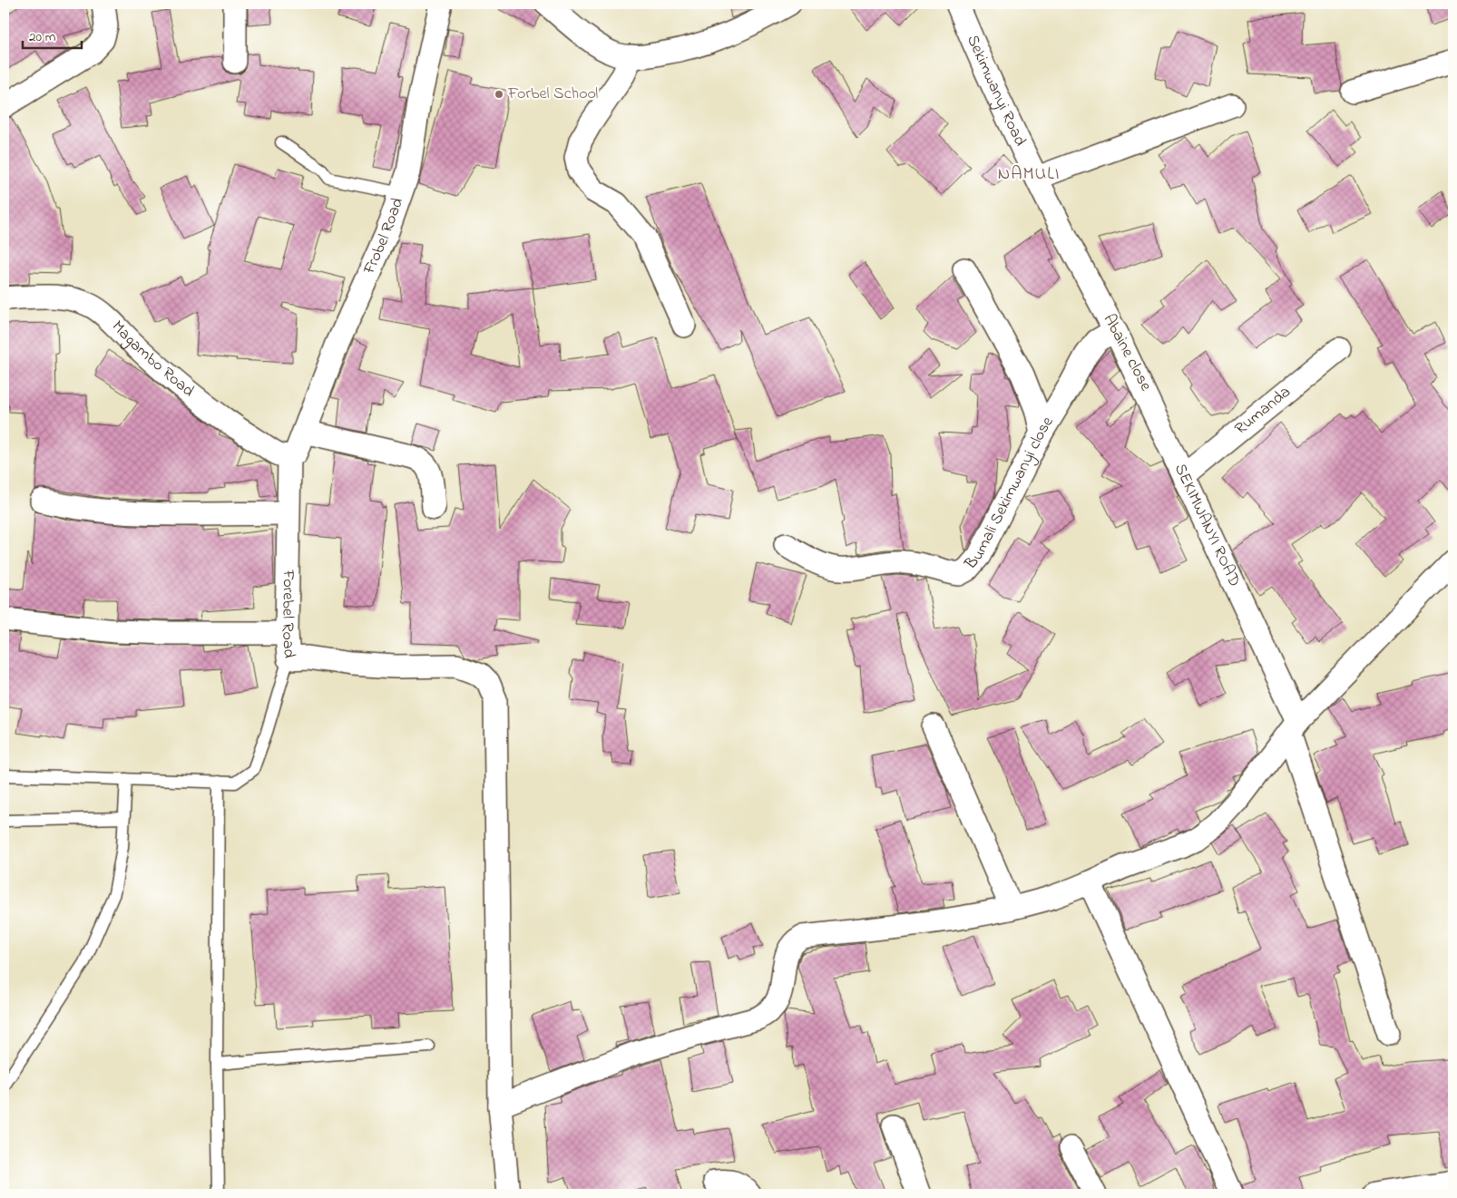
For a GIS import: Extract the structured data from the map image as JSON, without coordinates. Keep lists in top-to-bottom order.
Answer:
{
  "streets": {
    "street": [
      "Sekimwanyi Road",
      "Frobel Road",
      "Abaine close",
      "Magambo Road",
      "Rumanda",
      "Bumali Sekimwanyi close",
      "SEKIMWANYI ROAD",
      "Forebel Road"
    ]
  },
  "crossings": [
    ["Sekimwanyi Road", "Abaine close"],
    ["Frobel Road", "Magambo Road"],
    ["Frobel Road", "Forebel Road"],
    ["Abaine close", "Rumanda"],
    ["Abaine close", "Bumali Sekimwanyi close"],
    ["Abaine close", "SEKIMWANYI ROAD"],
    ["Magambo Road", "Forebel Road"],
    ["Bumali Sekimwanyi close", "SEKIMWANYI ROAD"]
  ],
  "districts": ["NAMULI"],
  "places": ["Forbel School"],
  "scale_bar": "20 m"
}
